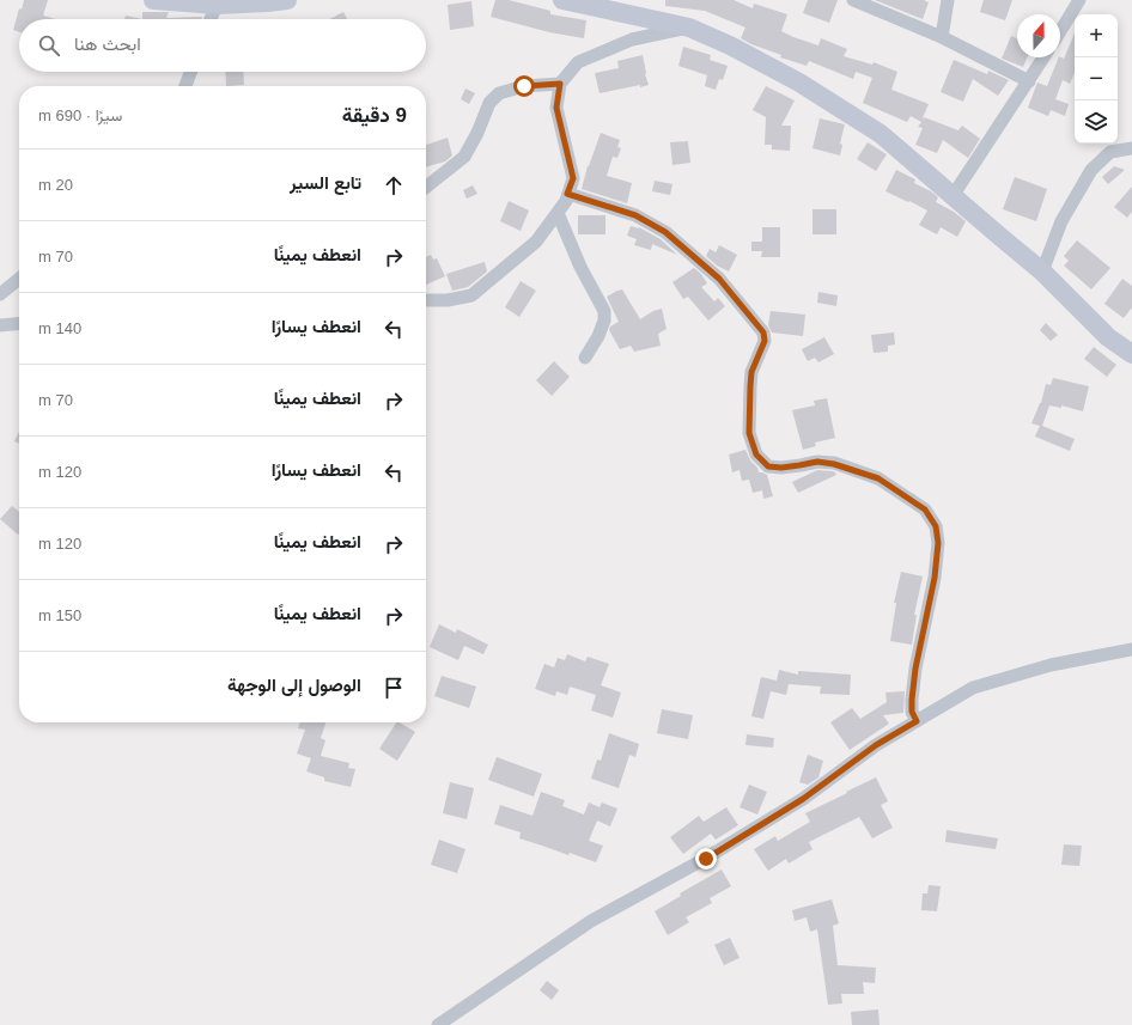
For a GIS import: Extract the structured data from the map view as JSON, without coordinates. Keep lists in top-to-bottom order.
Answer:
{
  "north": "top",
  "page": {
    "map_buttons": ["+", "−"],
    "search": "ابحث هنا",
    "heading": ["9 دقيقة", "سيرًا · 690 m"],
    "list": [
      ["تابع السير", "20 m"],
      ["انعطف يمينًا", "70 m"],
      ["انعطف يسارًا", "140 m"],
      ["انعطف يمينًا", "70 m"],
      ["انعطف يسارًا", "120 m"],
      ["انعطف يمينًا", "120 m"],
      ["انعطف يمينًا", "150 m"],
      "الوصول إلى الوجهة"
    ]
  }
}
